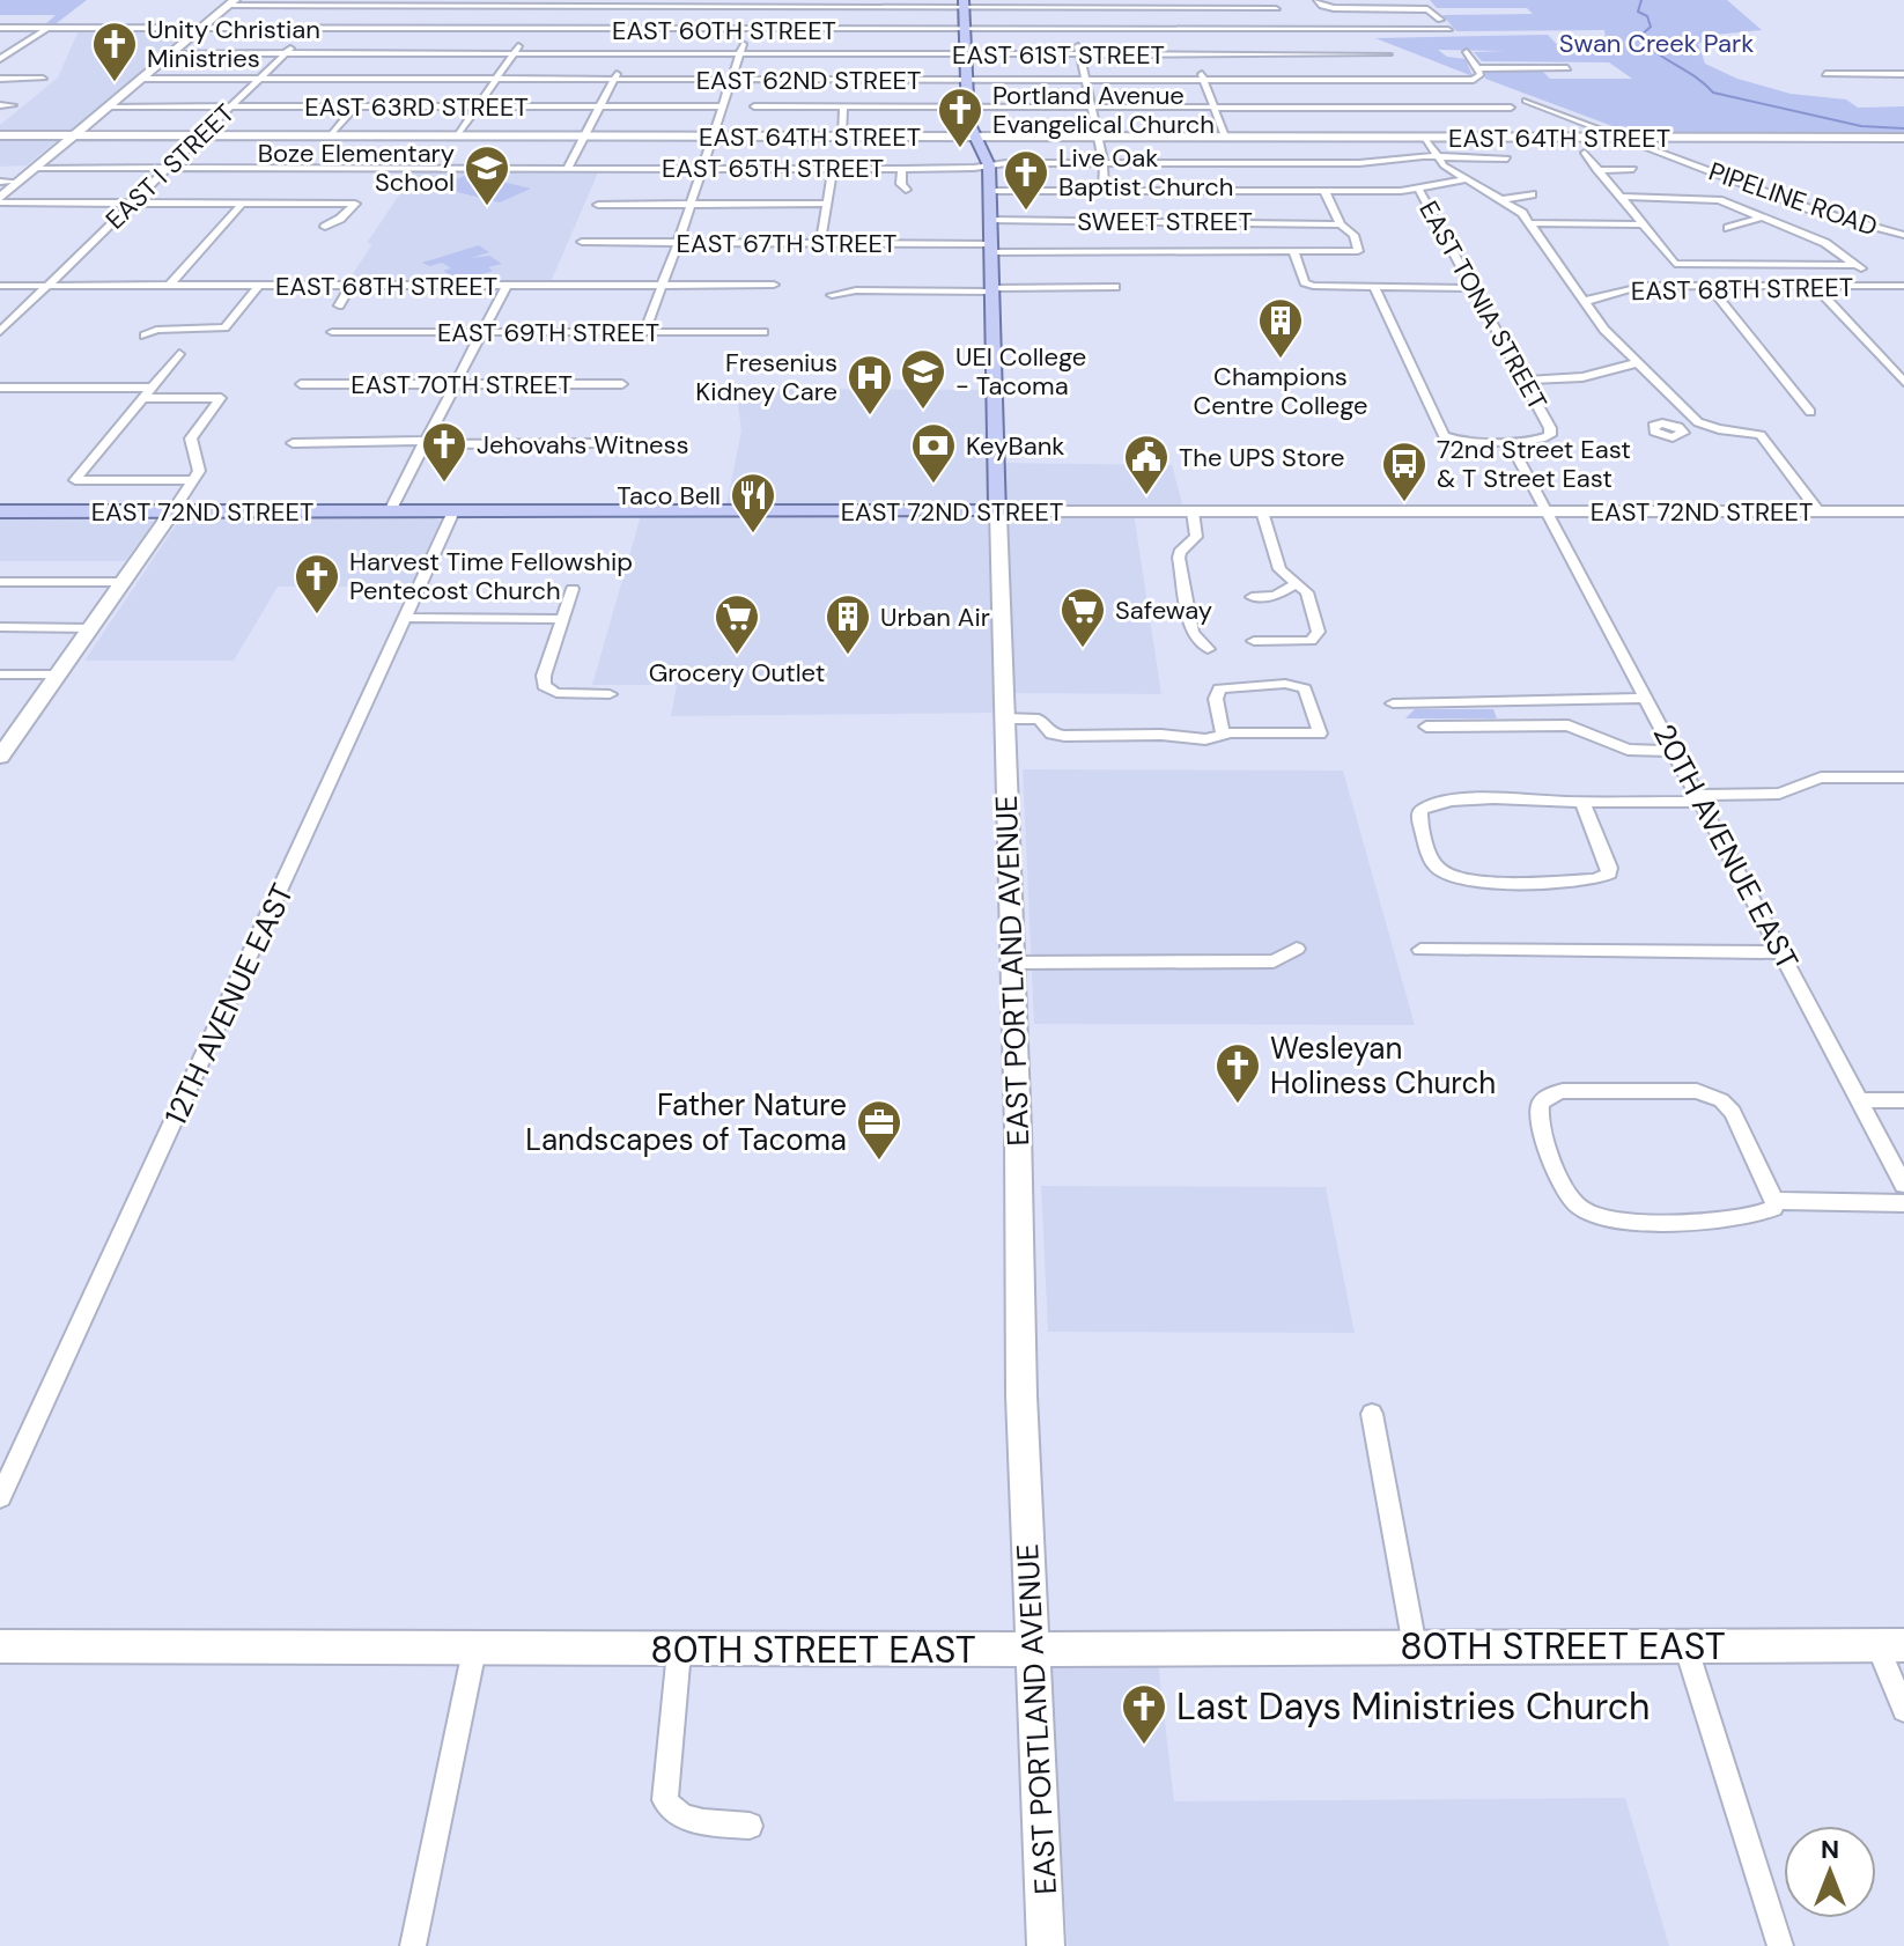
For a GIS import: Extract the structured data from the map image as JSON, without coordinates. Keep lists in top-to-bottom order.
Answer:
{
  "streets": {
    "main road": ["EAST 72ND STREET", "EAST PORTLAND AVENUE"],
    "street": [
      "EAST 60TH STREET",
      "EAST 61ST STREET",
      "EAST 62ND STREET",
      "EAST 63RD STREET",
      "EAST 64TH STREET",
      "EAST I STREET",
      "EAST 65TH STREET",
      "PIPELINE ROAD",
      "SWEET STREET",
      "EAST 67TH STREET",
      "EAST 68TH STREET",
      "EAST TONIA STREET",
      "EAST 69TH STREET",
      "EAST 70TH STREET",
      "20TH AVENUE EAST",
      "12TH AVENUE EAST",
      "80TH STREET EAST"
    ]
  },
  "crossings": [
    ["EAST 60TH STREET", "EAST I STREET"],
    ["EAST 60TH STREET", "EAST PORTLAND AVENUE"],
    ["EAST 61ST STREET", "EAST I STREET"],
    ["EAST 61ST STREET", "EAST PORTLAND AVENUE"],
    ["EAST 62ND STREET", "EAST I STREET"],
    ["EAST 62ND STREET", "EAST PORTLAND AVENUE"],
    ["EAST 63RD STREET", "EAST I STREET"],
    ["EAST 64TH STREET", "EAST I STREET"],
    ["EAST 64TH STREET", "PIPELINE ROAD"],
    ["EAST 64TH STREET", "EAST PORTLAND AVENUE"],
    ["EAST I STREET", "EAST 65TH STREET"],
    ["EAST I STREET", "EAST 68TH STREET"],
    ["EAST 65TH STREET", "EAST PORTLAND AVENUE"],
    ["SWEET STREET", "EAST 67TH STREET"],
    ["SWEET STREET", "EAST PORTLAND AVENUE"],
    ["EAST 67TH STREET", "EAST PORTLAND AVENUE"],
    ["EAST TONIA STREET", "20TH AVENUE EAST"],
    ["EAST 72ND STREET", "20TH AVENUE EAST"],
    ["EAST 72ND STREET", "EAST PORTLAND AVENUE"],
    ["EAST 72ND STREET", "12TH AVENUE EAST"],
    ["EAST PORTLAND AVENUE", "80TH STREET EAST"]
  ],
  "parks": ["Swan Creek Park"],
  "places": {
    "church": [
      "Unity Christian Ministries",
      "Portland Avenue Evangelical Church",
      "Live Oak Baptist Church",
      "Jehovahs Witness",
      "Harvest Time Fellowship Pentecost Church",
      "Wesleyan Holiness Church",
      "Last Days Ministries Church"
    ],
    "school or university": ["Boze Elementary School", "UEI College - Tacoma"],
    "building": ["Champions Centre College", "Urban Air"],
    "hospital": ["Fresenius Kidney Care"],
    "bank": ["KeyBank"],
    "public building": ["The UPS Store"],
    "bus stop": ["72nd Street East & T Street East"],
    "restaurant": ["Taco Bell"],
    "supermarket": ["Safeway", "Grocery Outlet"],
    "office": ["Father Nature Landscapes of Tacoma"]
  },
  "north": "top"
}
